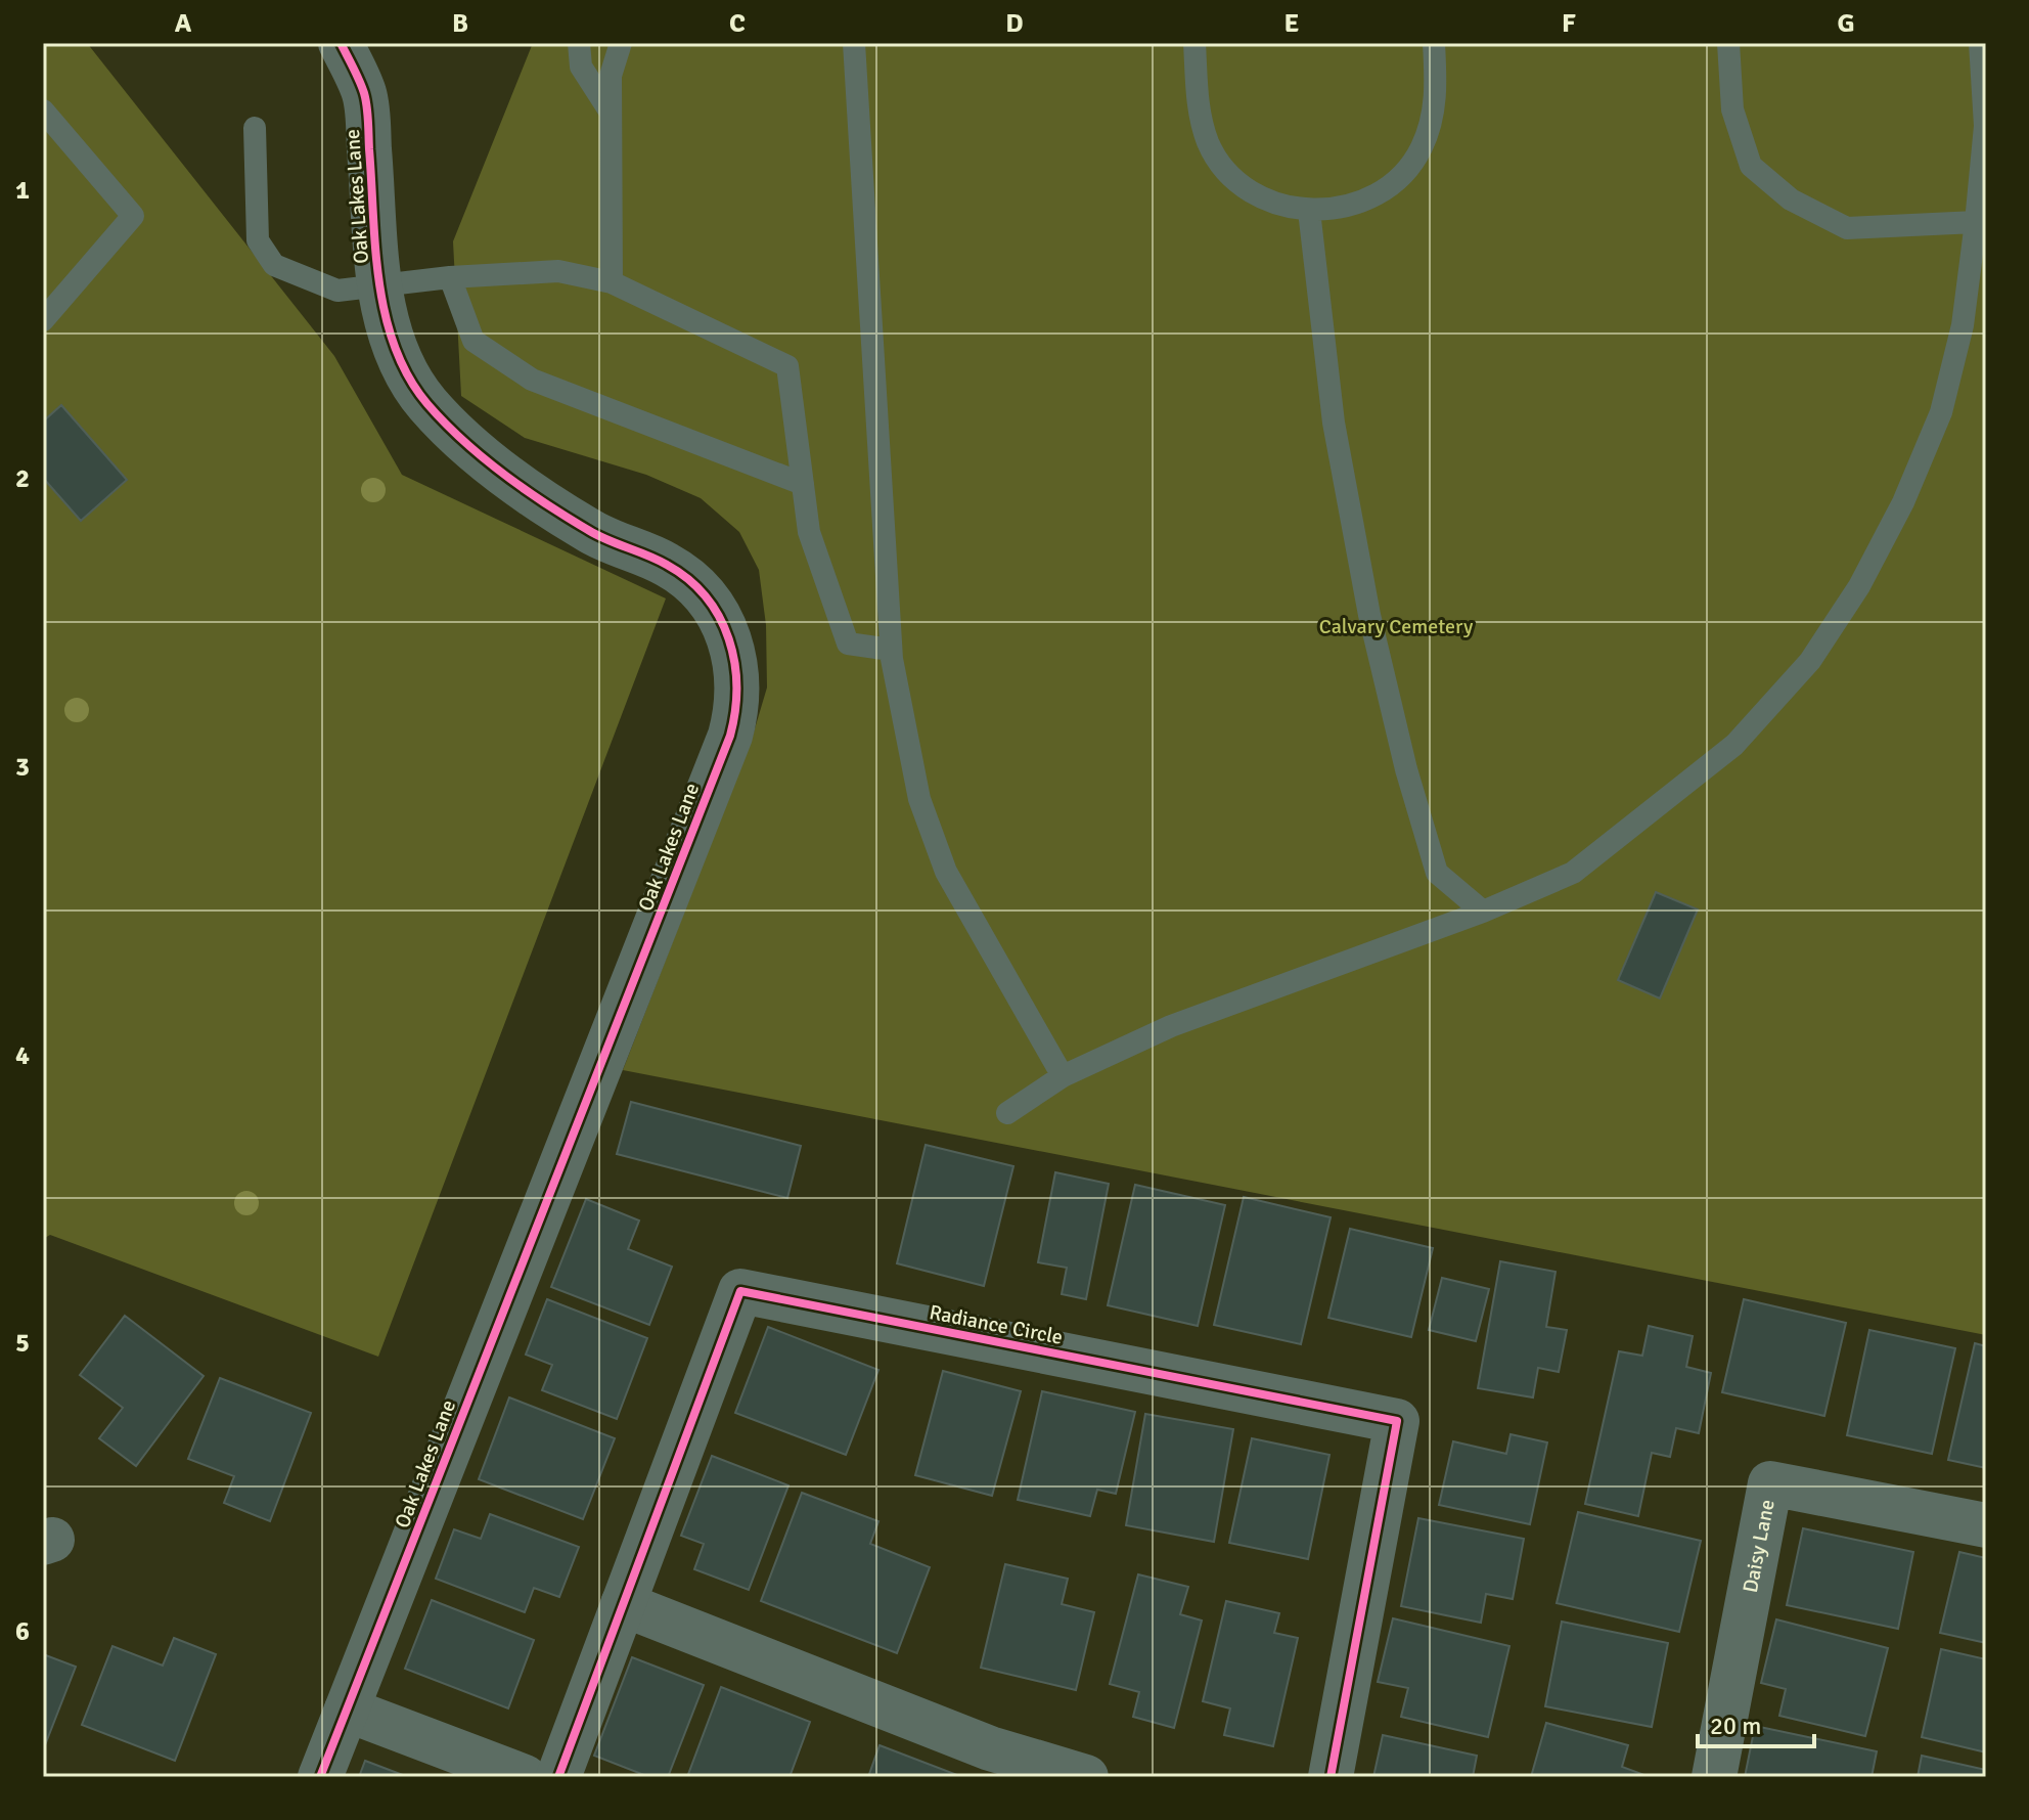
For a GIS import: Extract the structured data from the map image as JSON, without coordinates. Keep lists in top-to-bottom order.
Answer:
{
  "streets": {
    "street": ["Oak Lakes Lane", "Radiance Circle", "Daisy Lane"]
  },
  "parks": ["Calvary Cemetery"],
  "scale_bar": "20 m",
  "grid": {
    "columns": [
      "A",
      "B",
      "C",
      "D",
      "E",
      "F",
      "G"
    ],
    "rows": [
      "1",
      "2",
      "3",
      "4",
      "5",
      "6"
    ]
  }
}
